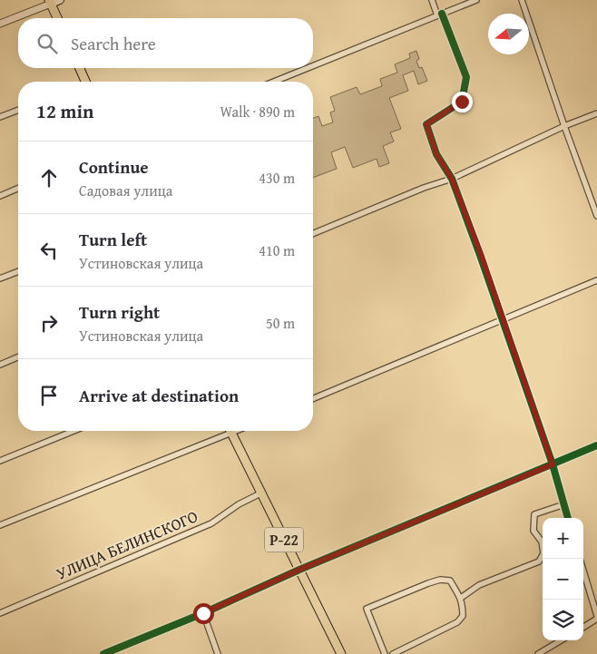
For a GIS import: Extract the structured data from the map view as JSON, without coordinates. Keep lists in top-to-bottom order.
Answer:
{
  "streets": {
    "highway": ["Р-22"],
    "street": ["УЛИЦА БЕЛИНСКОГО"]
  },
  "crossings": [
    ["Р-22", "УЛИЦА БЕЛИНСКОГО"]
  ],
  "north": "left",
  "page": {
    "search": "Search here",
    "heading": ["12 min", "Walk · 890 m"],
    "list": [
      ["Continue", "Садовая улица", "430 m"],
      ["Turn left", "Устиновская улица", "410 m"],
      ["Turn right", "Устиновская улица", "50 m"],
      "Arrive at destination"
    ],
    "map_buttons": ["+", "−"]
  }
}
